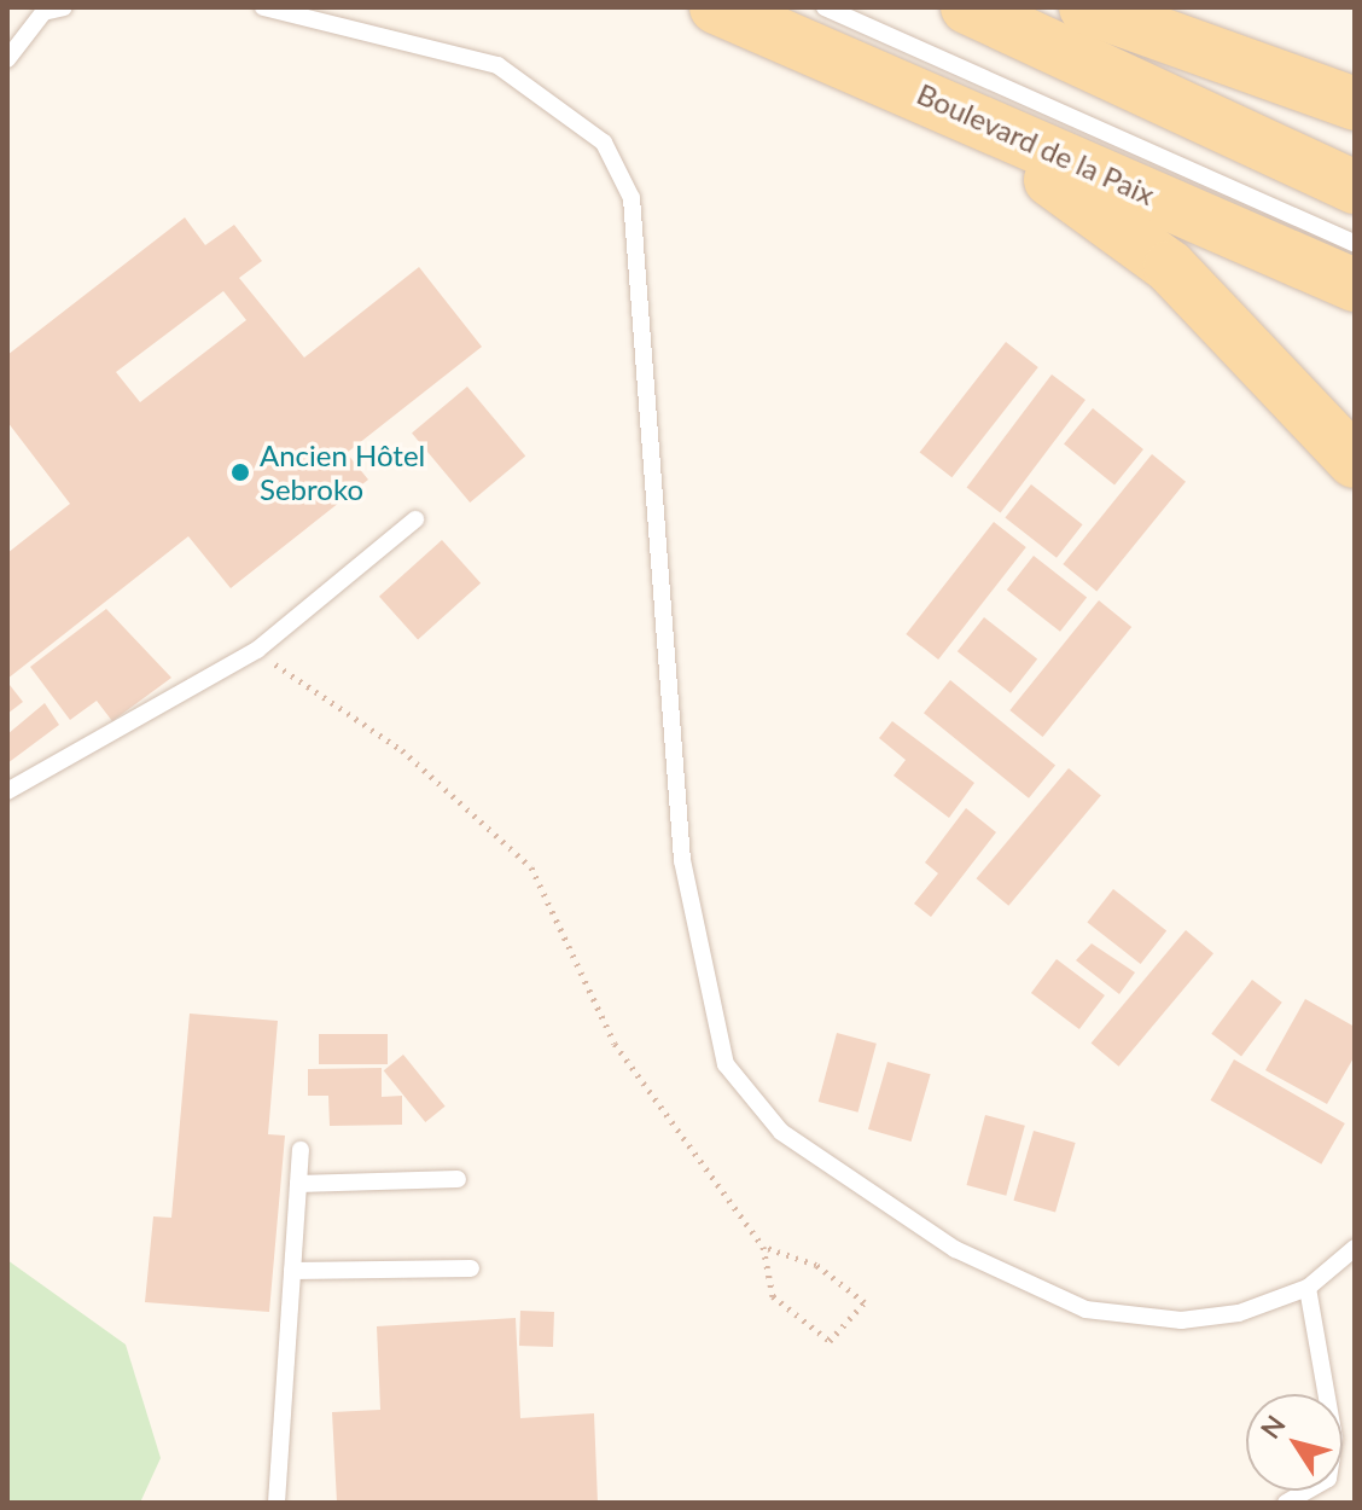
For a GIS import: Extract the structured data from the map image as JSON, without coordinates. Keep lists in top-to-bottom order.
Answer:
{
  "streets": {
    "main road": ["Boulevard de la Paix"]
  },
  "places": ["Ancien Hôtel Sebroko"],
  "north": "top left"
}
